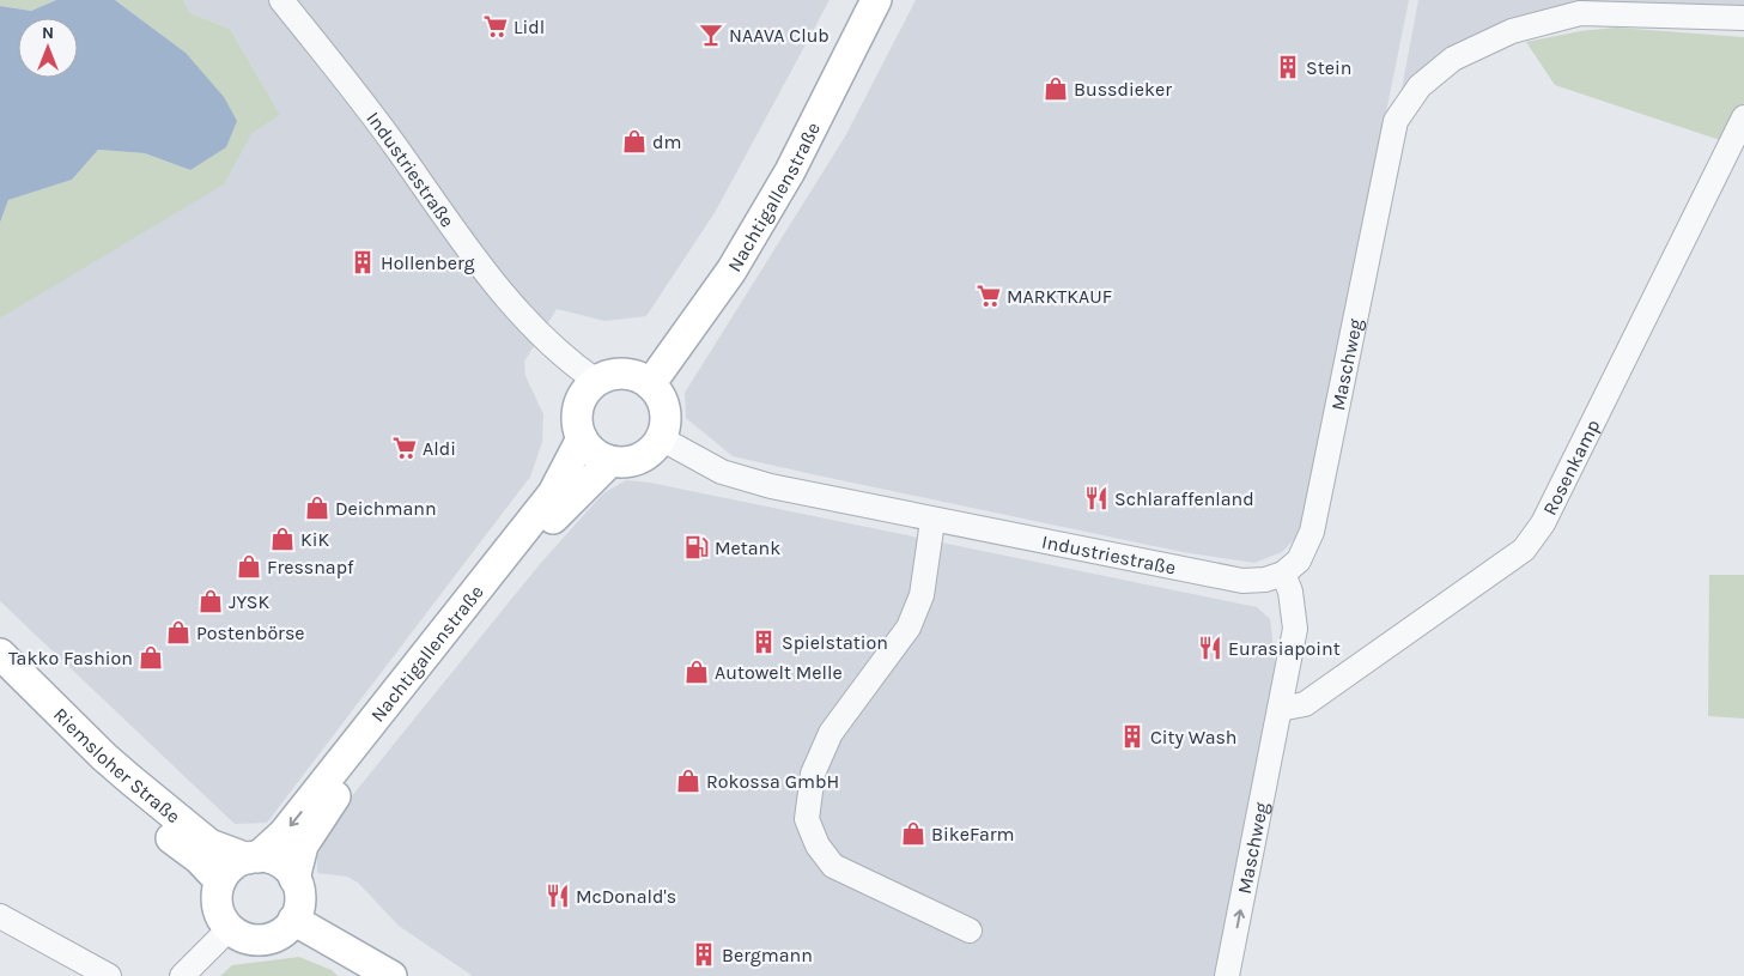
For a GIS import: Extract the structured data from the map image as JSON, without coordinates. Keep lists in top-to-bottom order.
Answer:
{
  "streets": {
    "main road": ["Nachtigallenstraße", "Riemsloher Straße"],
    "street": ["Industriestraße", "Maschweg", "Rosenkamp"]
  },
  "crossings": [
    ["Industriestraße", "Nachtigallenstraße"],
    ["Industriestraße", "Maschweg"],
    ["Nachtigallenstraße", "Riemsloher Straße"],
    ["Maschweg", "Rosenkamp"]
  ],
  "places": {
    "supermarket": ["Lidl", "MARKTKAUF", "Aldi"],
    "bar": ["NAAVA Club"],
    "building": [
      "Stein",
      "Hollenberg",
      "Spielstation",
      "City Wash",
      "Bergmann"
    ],
    "shop": [
      "Bussdieker",
      "dm",
      "Deichmann",
      "KiK",
      "Fressnapf",
      "JYSK",
      "Postenbörse",
      "Takko Fashion",
      "Autowelt Melle",
      "Rokossa GmbH",
      "BikeFarm"
    ],
    "restaurant": ["Schlaraffenland", "Eurasiapoint", "McDonald's"],
    "fuel station": ["Metank"]
  },
  "north": "top"
}
